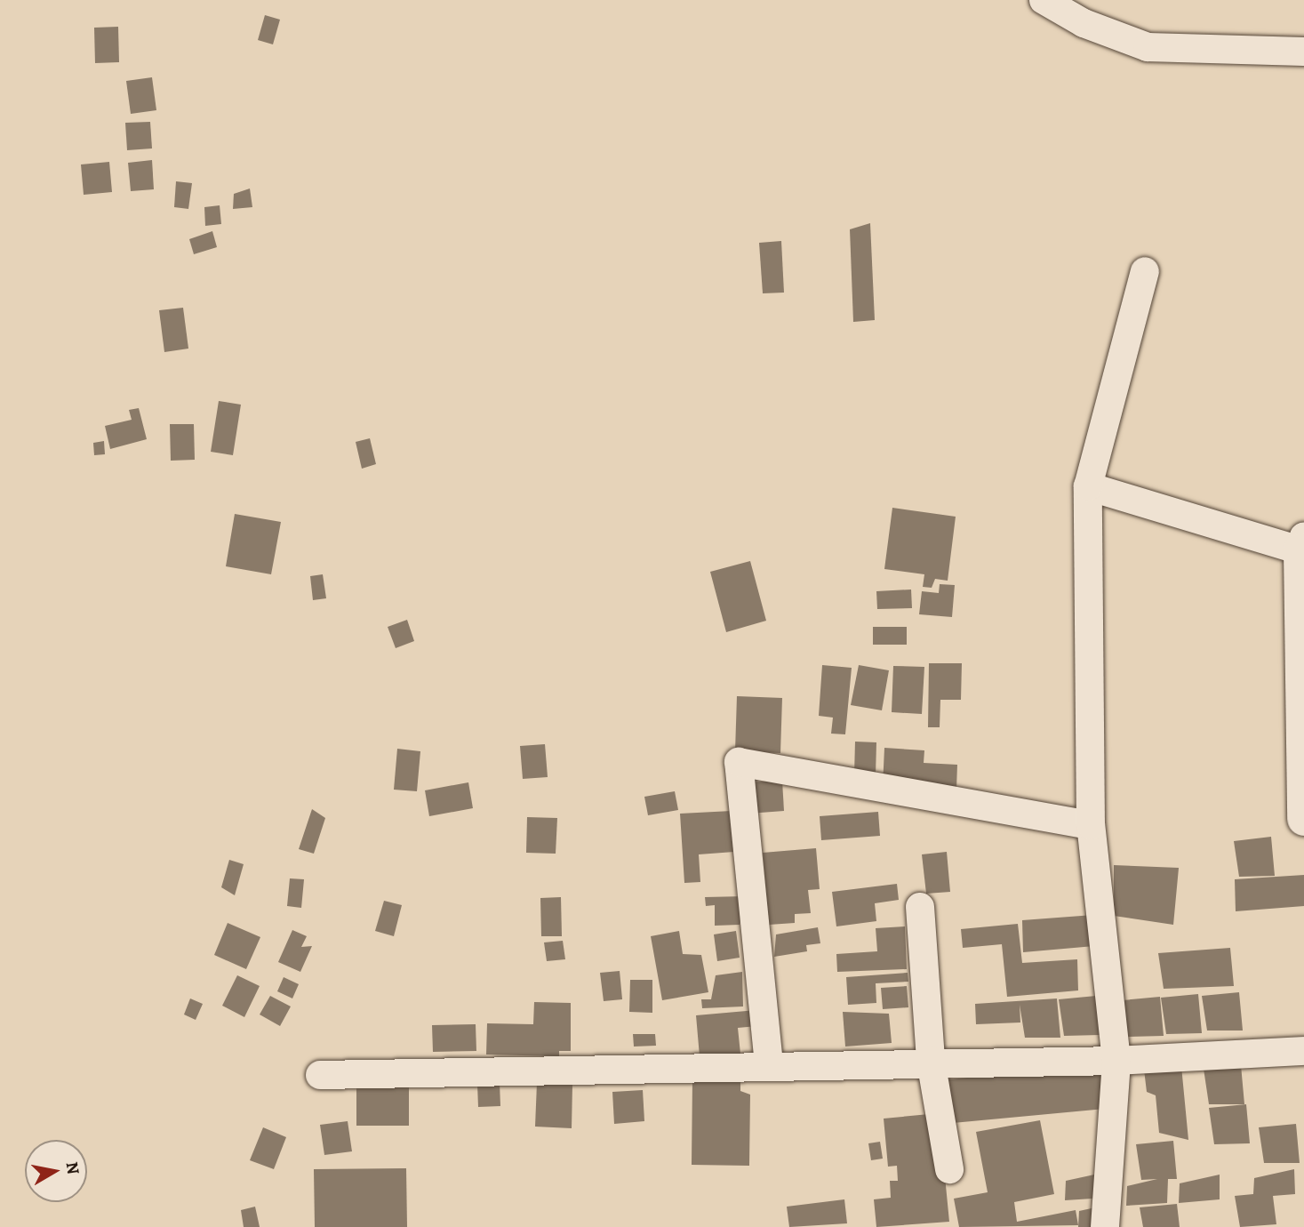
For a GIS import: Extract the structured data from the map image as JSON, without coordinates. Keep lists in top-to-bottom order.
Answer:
{
  "north": "right"
}
